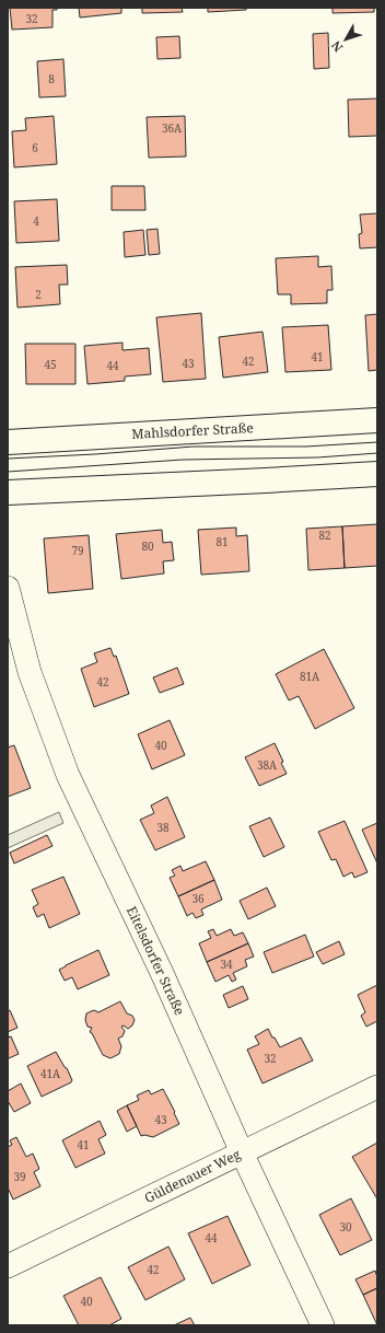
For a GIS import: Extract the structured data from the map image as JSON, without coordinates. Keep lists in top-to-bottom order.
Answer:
{
  "streets": {
    "main road": ["Mahlsdorfer Straße"],
    "street": ["Eitelsdorfer Straße", "Güldenauer Weg"]
  },
  "crossings": [
    ["Eitelsdorfer Straße", "Güldenauer Weg"]
  ],
  "house_numbers": [
    "32",
    "8",
    "36A",
    "6",
    "4",
    "2",
    "41",
    "42",
    "43",
    "45",
    "44",
    "82",
    "81",
    "80",
    "79",
    "81A",
    "42",
    "40",
    "38A",
    "38",
    "36",
    "34",
    "32",
    "41A",
    "43",
    "41",
    "39",
    "30",
    "44",
    "42",
    "40"
  ],
  "north": "bottom left"
}
